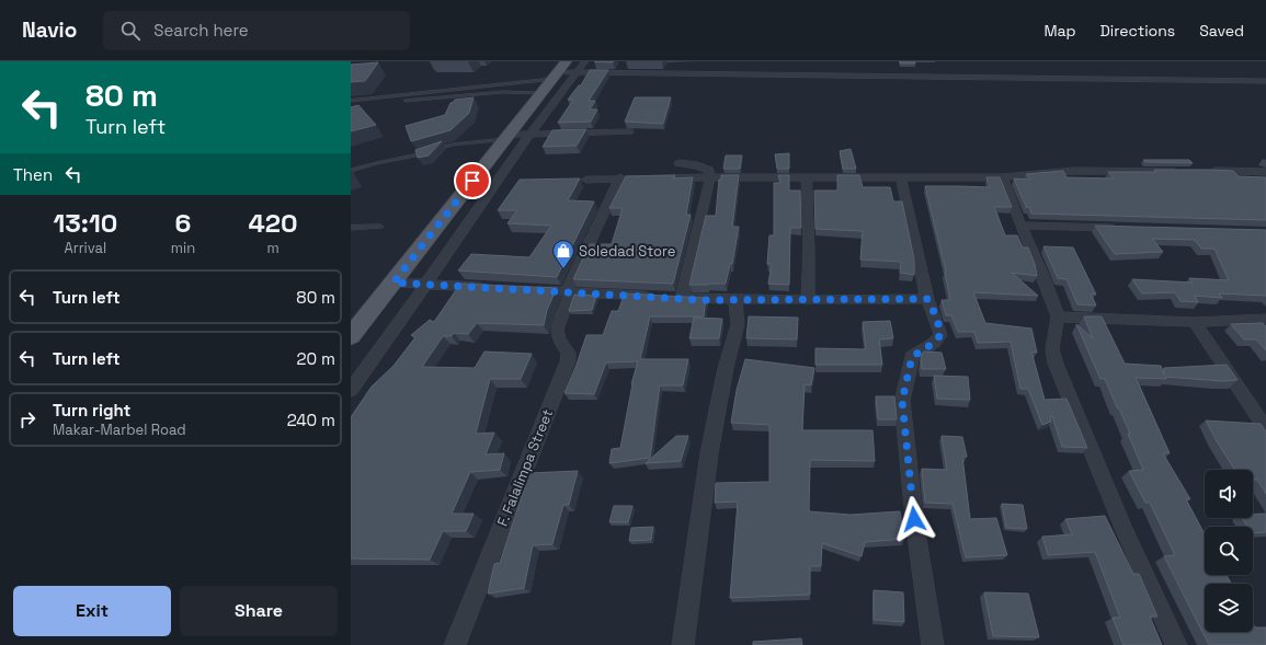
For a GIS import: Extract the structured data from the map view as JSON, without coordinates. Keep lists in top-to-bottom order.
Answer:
{
  "streets": {
    "street": ["F. Falalimpa Street"]
  },
  "places": {
    "shop": ["Soledad Store"]
  },
  "page": {
    "header": "Navio",
    "search": "Search here",
    "nav": ["Map", "Directions", "Saved"],
    "turn": ["80 m", "Turn left"],
    "then": "Then",
    "eta": [
      "13:10",
      "Arrival",
      "6",
      "min",
      "420",
      "m"
    ],
    "list": [
      {
        "name": "Turn left",
        "value": "80 m"
      },
      {
        "name": "Turn left",
        "value": "20 m"
      },
      {
        "name": "Turn right",
        "note": "Makar-Marbel Road",
        "value": "240 m"
      }
    ],
    "buttons": ["Exit", "Share"]
  }
}
